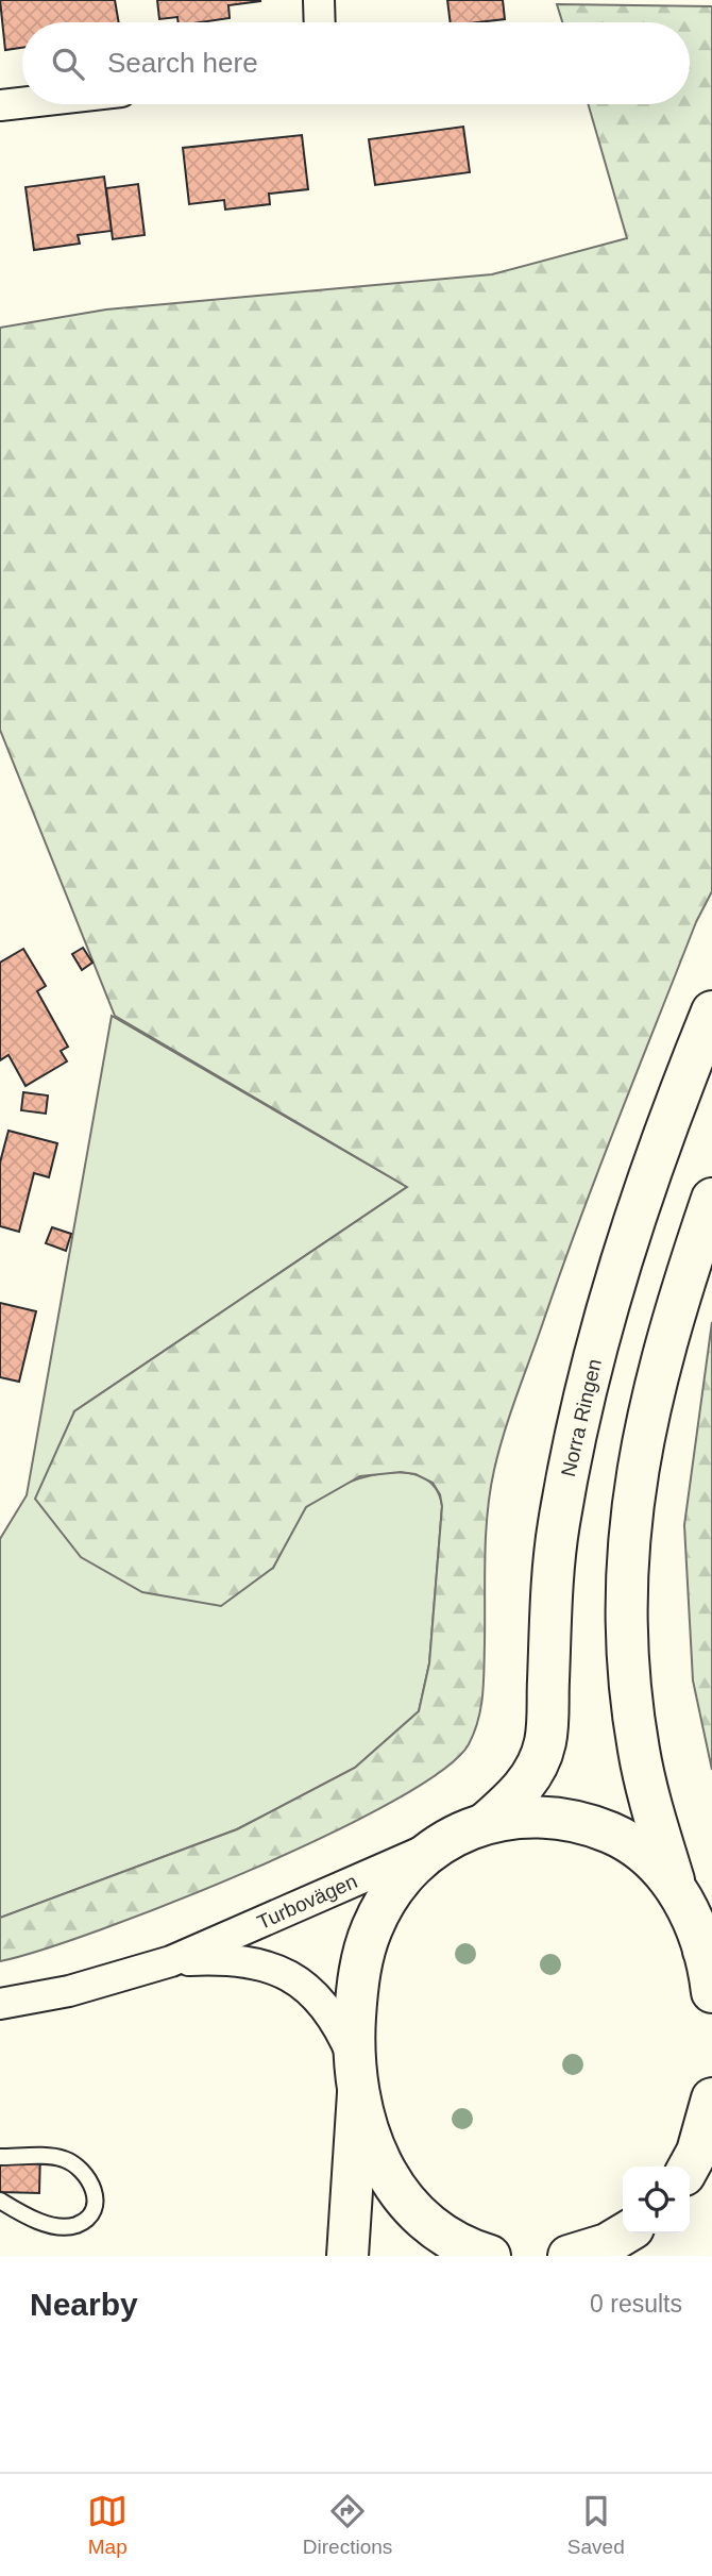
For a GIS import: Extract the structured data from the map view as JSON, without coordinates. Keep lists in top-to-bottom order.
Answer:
{
  "streets": {
    "main road": ["Norra Ringen"],
    "street": ["Turbovägen"]
  },
  "page": {
    "search": "Search here",
    "heading": ["Nearby", "0 results"],
    "nav": ["Map", "Directions", "Saved"]
  }
}
